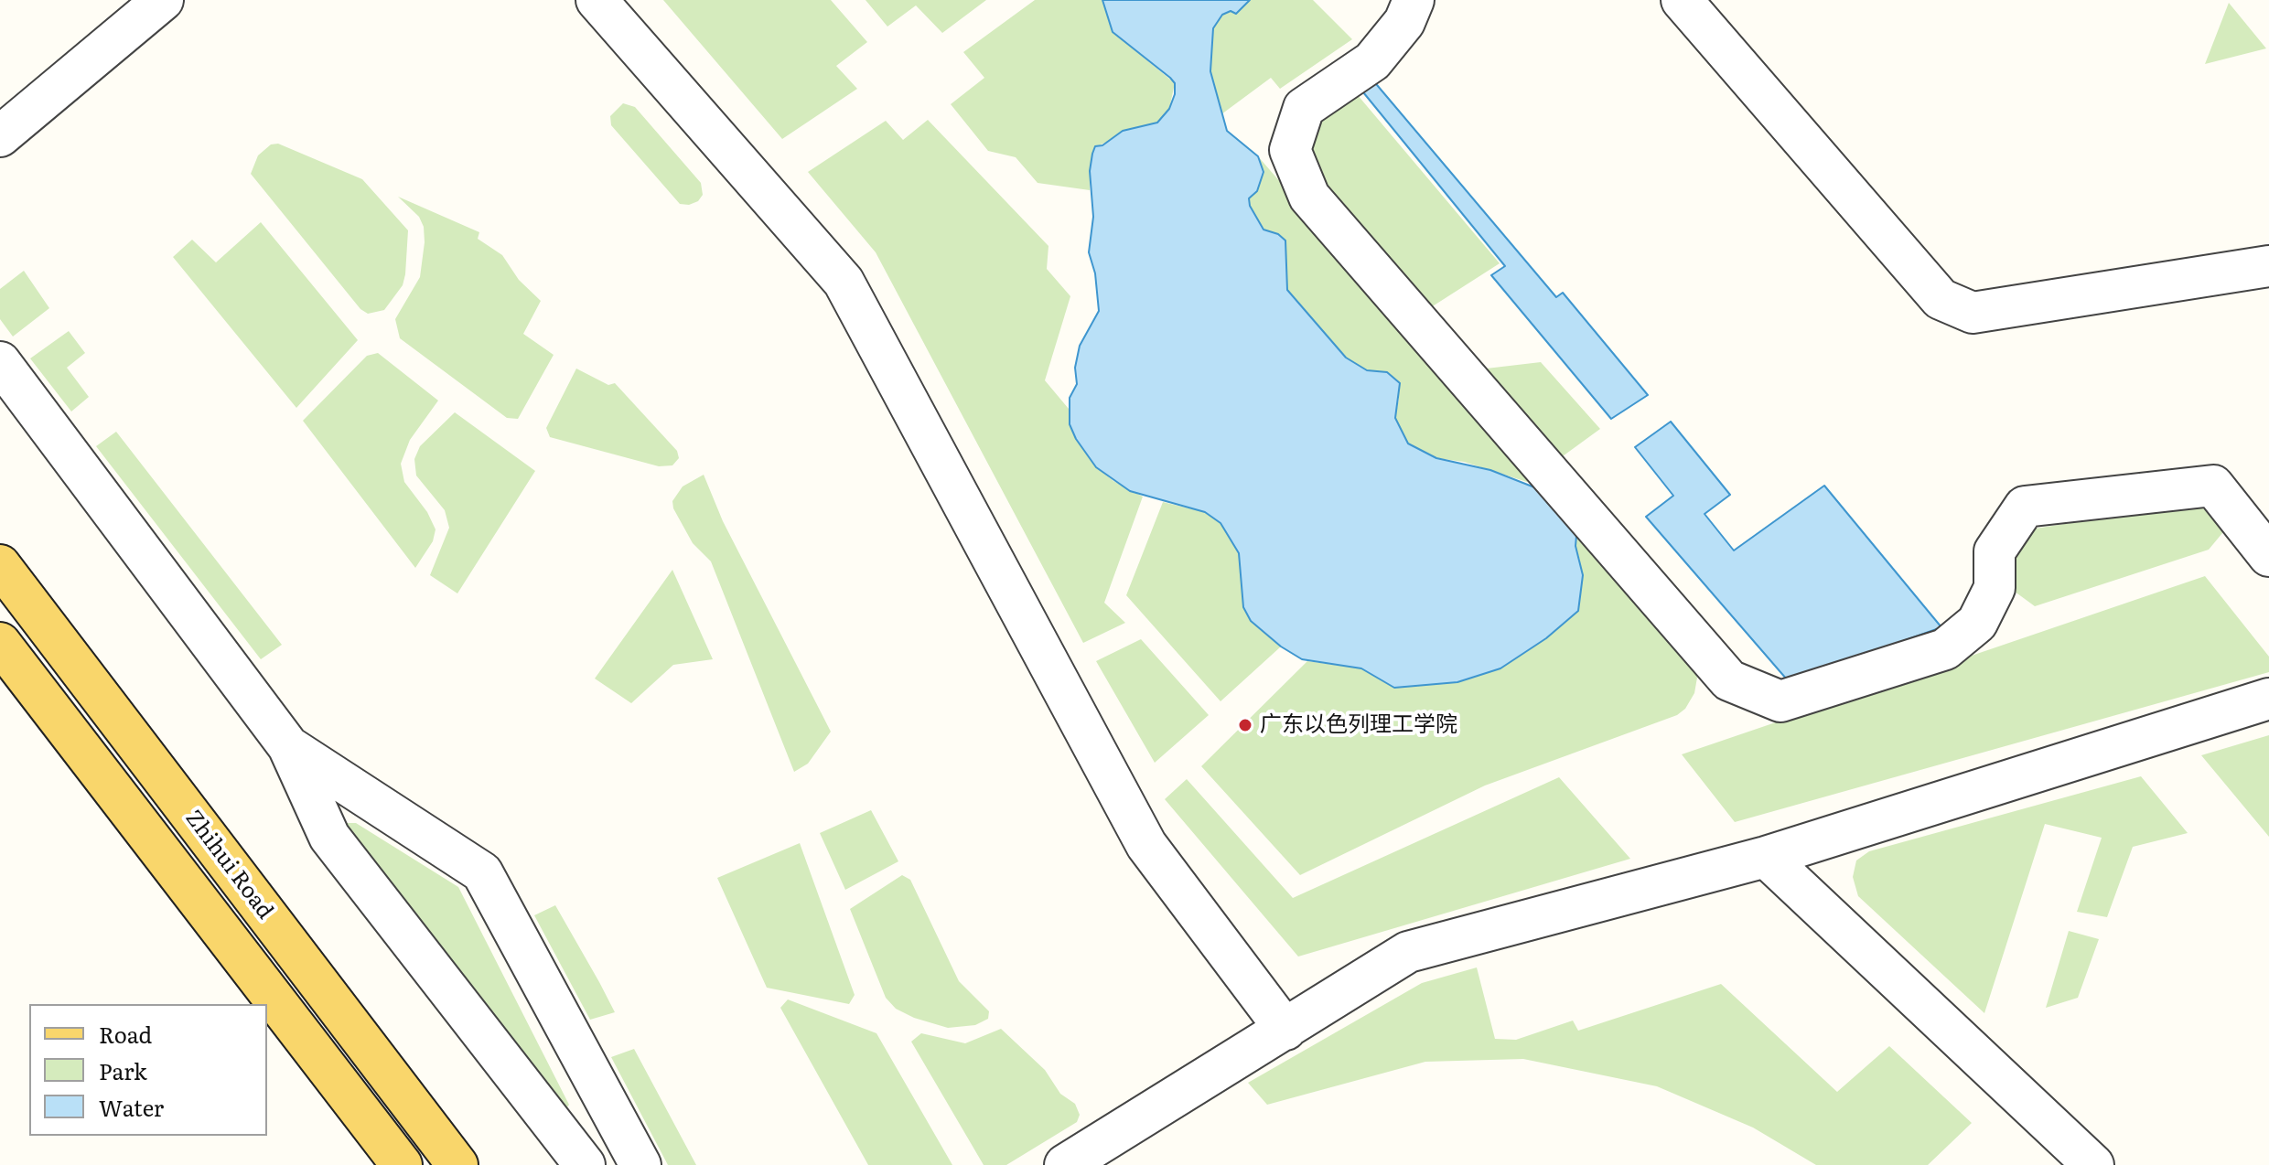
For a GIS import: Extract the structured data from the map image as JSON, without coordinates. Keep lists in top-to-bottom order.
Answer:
{
  "streets": {
    "main road": ["Zhihui Road"]
  },
  "places": ["广东以色列理工学院"],
  "legend": ["Road", "Park", "Water"]
}
